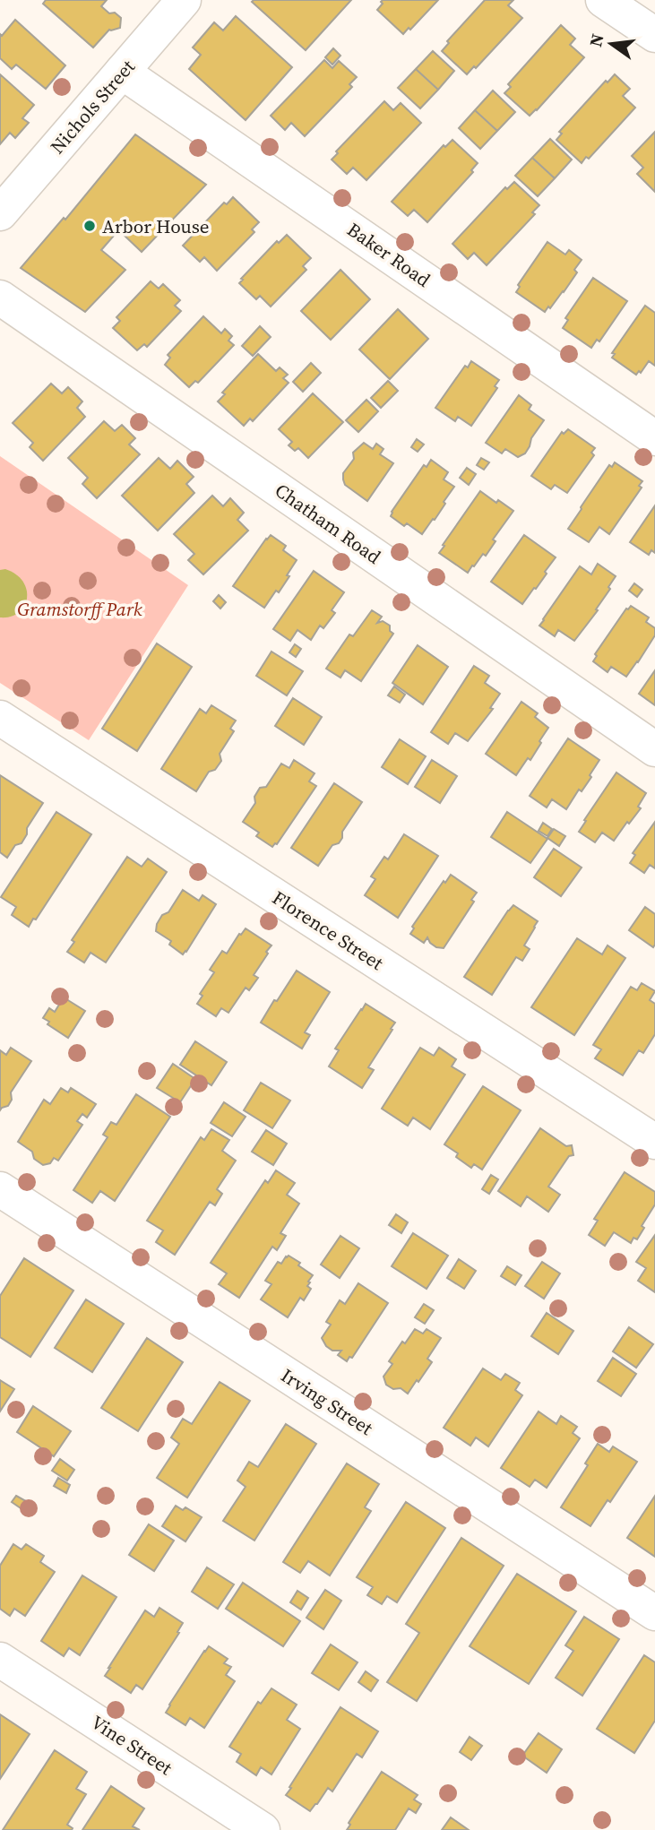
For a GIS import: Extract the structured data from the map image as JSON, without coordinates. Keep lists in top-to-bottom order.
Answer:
{
  "streets": {
    "street": [
      "Nichols Street",
      "Baker Road",
      "Chatham Road",
      "Florence Street",
      "Irving Street",
      "Vine Street"
    ]
  },
  "crossings": [
    ["Nichols Street", "Baker Road"]
  ],
  "parks": ["Gramstorff Park"],
  "places": ["Arbor House"],
  "north": "left"
}
